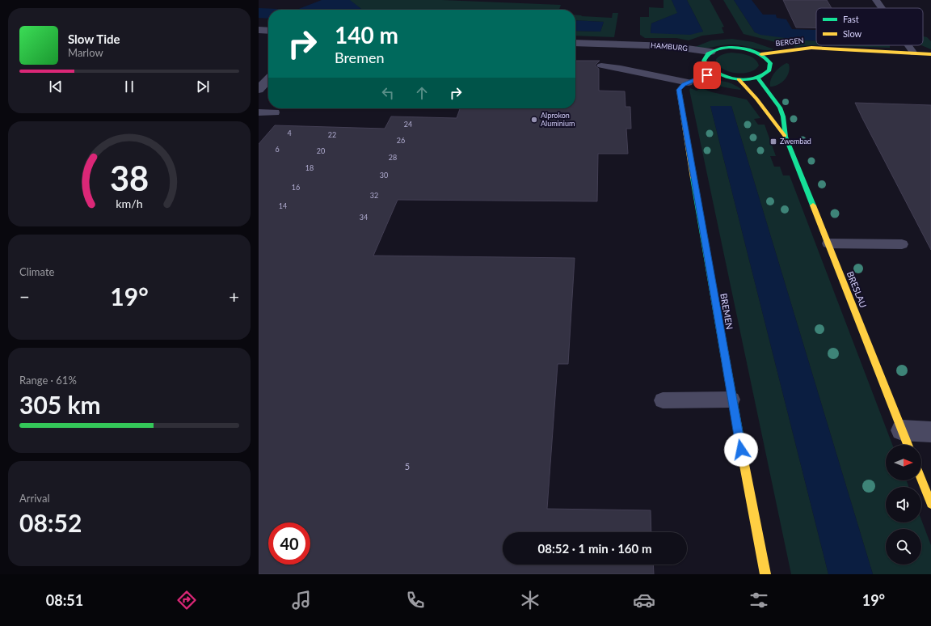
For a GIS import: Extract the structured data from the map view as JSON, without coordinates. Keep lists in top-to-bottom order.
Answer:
{
  "streets": {
    "street": [
      "BERGEN",
      "HAMBURG",
      "BRESLAU",
      "BREMEN"
    ]
  },
  "places": {
    "other": ["Alprokon Aluminium"],
    "transit": ["Zwembad"]
  },
  "house_numbers": [
    "24",
    "4",
    "22",
    "26",
    "6",
    "20",
    "28",
    "18",
    "30",
    "16",
    "32",
    "14",
    "34",
    "5"
  ],
  "legend": ["Fast", "Slow"],
  "north": "right",
  "page": {
    "turn": ["140 m", "Bremen"],
    "song": ["Slow Tide", "Marlow"],
    "tile": [
      "Climate",
      ["Range · 61%", "305 km"],
      ["Arrival", "08:52"]
    ],
    "heat": ["−", "19°", "+"],
    "limit": "40",
    "trip": "08:52 · 1 min · 160 m",
    "tabs": ["08:51", "19°"],
    "gauge": ["38", "km/h"]
  }
}
